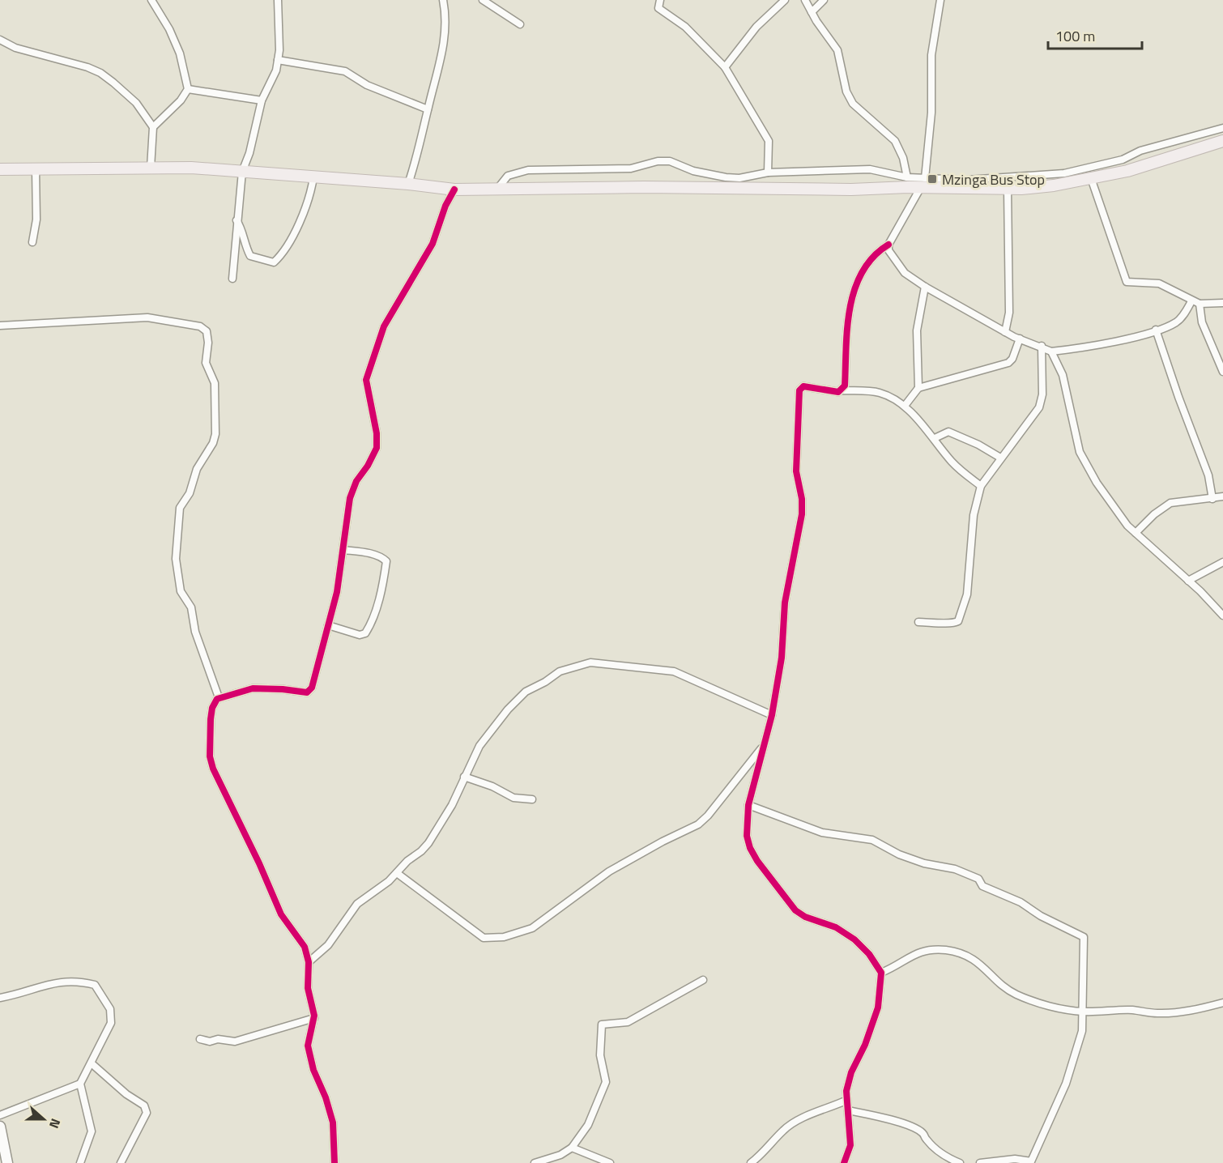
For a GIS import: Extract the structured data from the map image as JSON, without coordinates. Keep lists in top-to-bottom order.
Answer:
{
  "places": {
    "transit": ["Mzinga Bus Stop"]
  },
  "scale_bar": "100 m",
  "north": "right"
}
